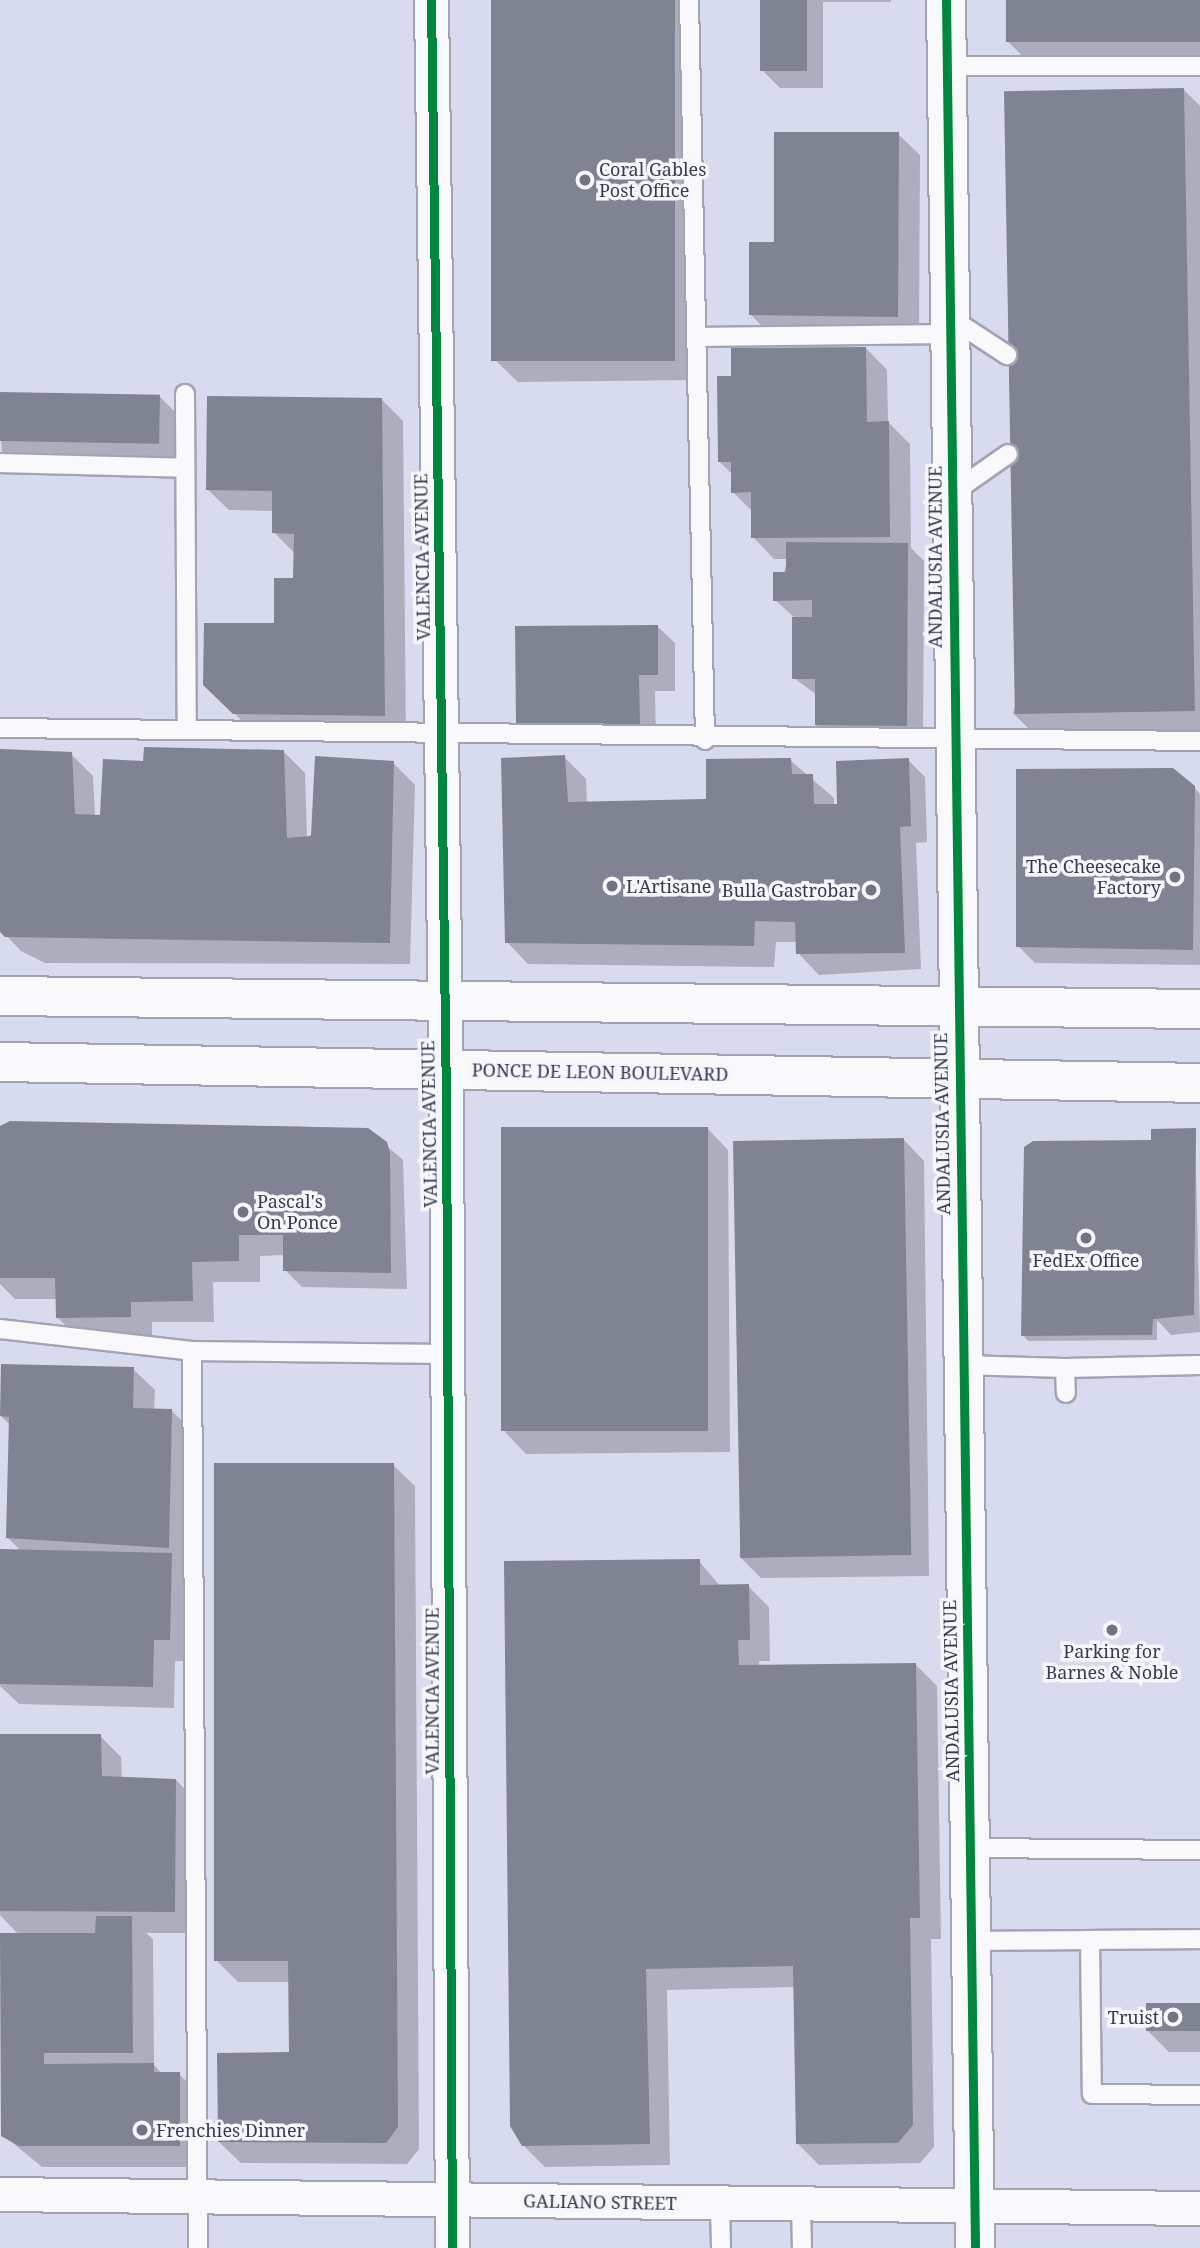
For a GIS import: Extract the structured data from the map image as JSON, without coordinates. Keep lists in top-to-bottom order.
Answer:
{
  "streets": {
    "street": [
      "VALENCIA AVENUE",
      "ANDALUSIA AVENUE",
      "PONCE DE LEON BOULEVARD",
      "GALIANO STREET"
    ]
  },
  "crossings": [
    ["VALENCIA AVENUE", "PONCE DE LEON BOULEVARD"],
    ["VALENCIA AVENUE", "GALIANO STREET"],
    ["ANDALUSIA AVENUE", "PONCE DE LEON BOULEVARD"],
    ["ANDALUSIA AVENUE", "GALIANO STREET"]
  ],
  "places": [
    "Coral Gables Post Office",
    "The Cheesecake Factory",
    "L'Artisane",
    "Bulla Gastrobar",
    "Pascal's On Ponce",
    "FedEx Office",
    "Parking for Barnes & Noble",
    "Truist",
    "Frenchies Dinner"
  ]
}
